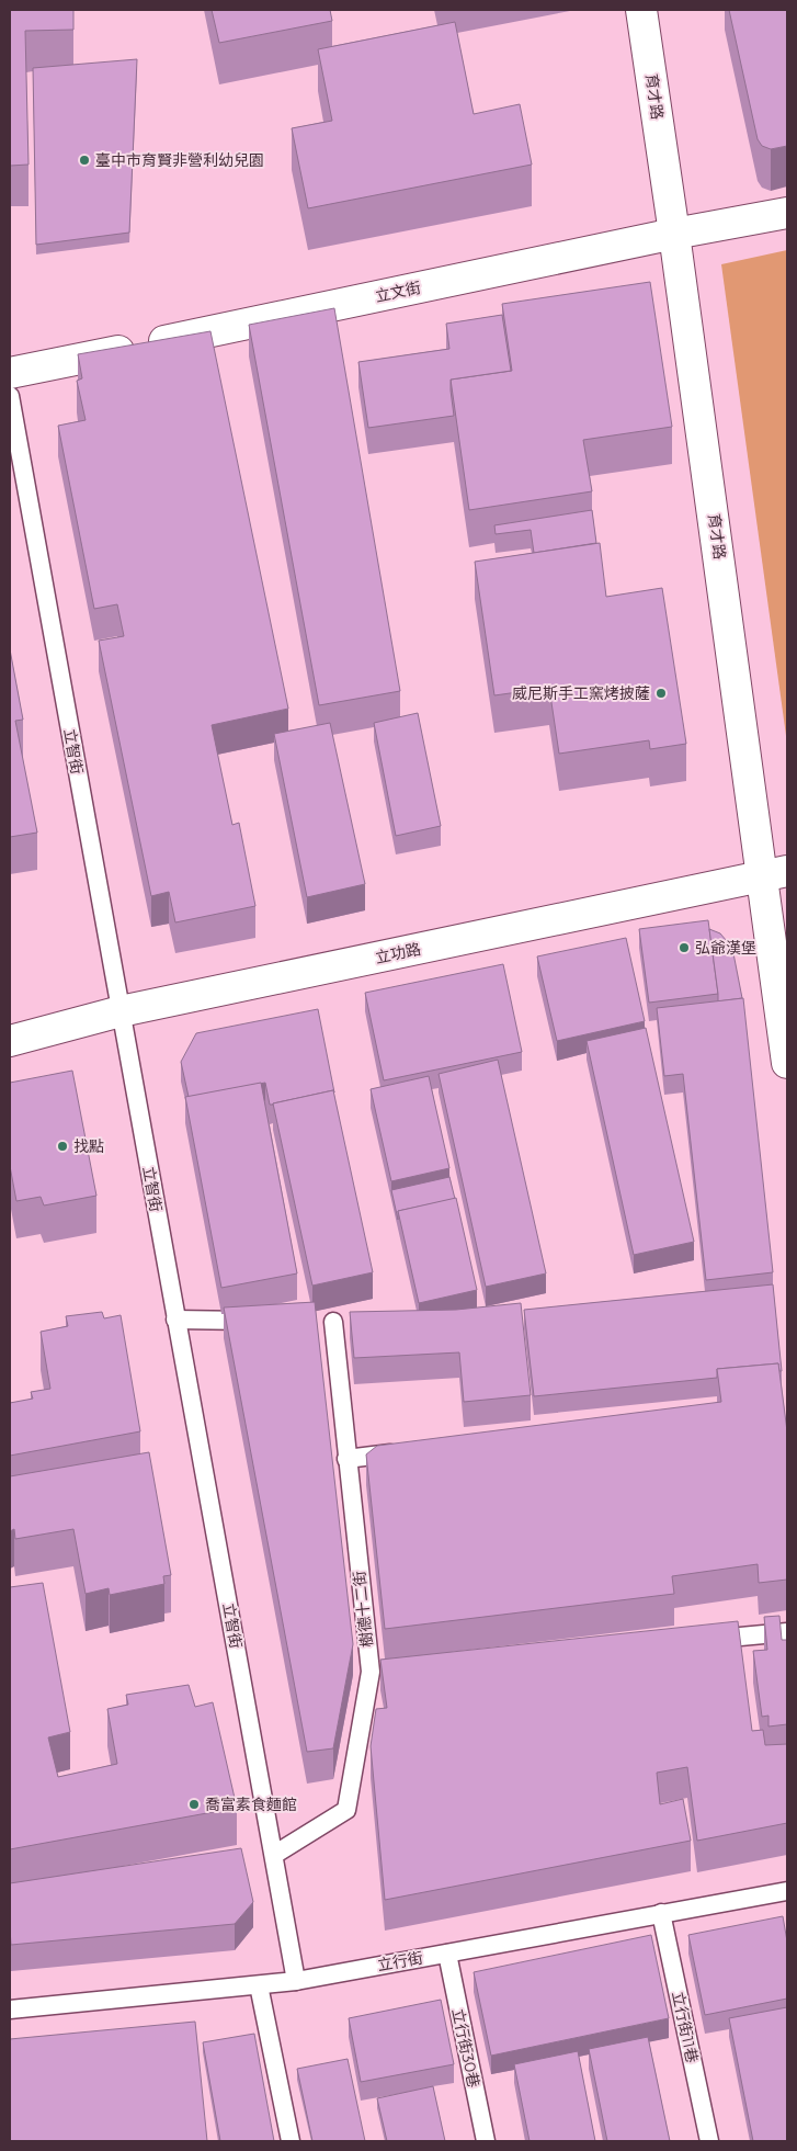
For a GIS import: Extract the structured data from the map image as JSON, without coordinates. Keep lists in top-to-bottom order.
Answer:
{
  "streets": {
    "street": ["育才路", "立文街", "立功路"],
    "lane": [
      "立智街",
      "樹德十二街",
      "立行街",
      "立行街11巷",
      "立行街30巷"
    ]
  },
  "crossings": [
    ["育才路", "立文街"],
    ["育才路", "立功路"],
    ["立智街", "立功路"],
    ["立智街", "樹德十二街"],
    ["立智街", "立行街"],
    ["立行街", "立行街11巷"],
    ["立行街", "立行街30巷"]
  ],
  "places": [
    "臺中市育賢非營利幼兒園",
    "威尼斯手工窯烤披薩",
    "弘爺漢堡",
    "找點",
    "喬富素食麵館"
  ]
}
